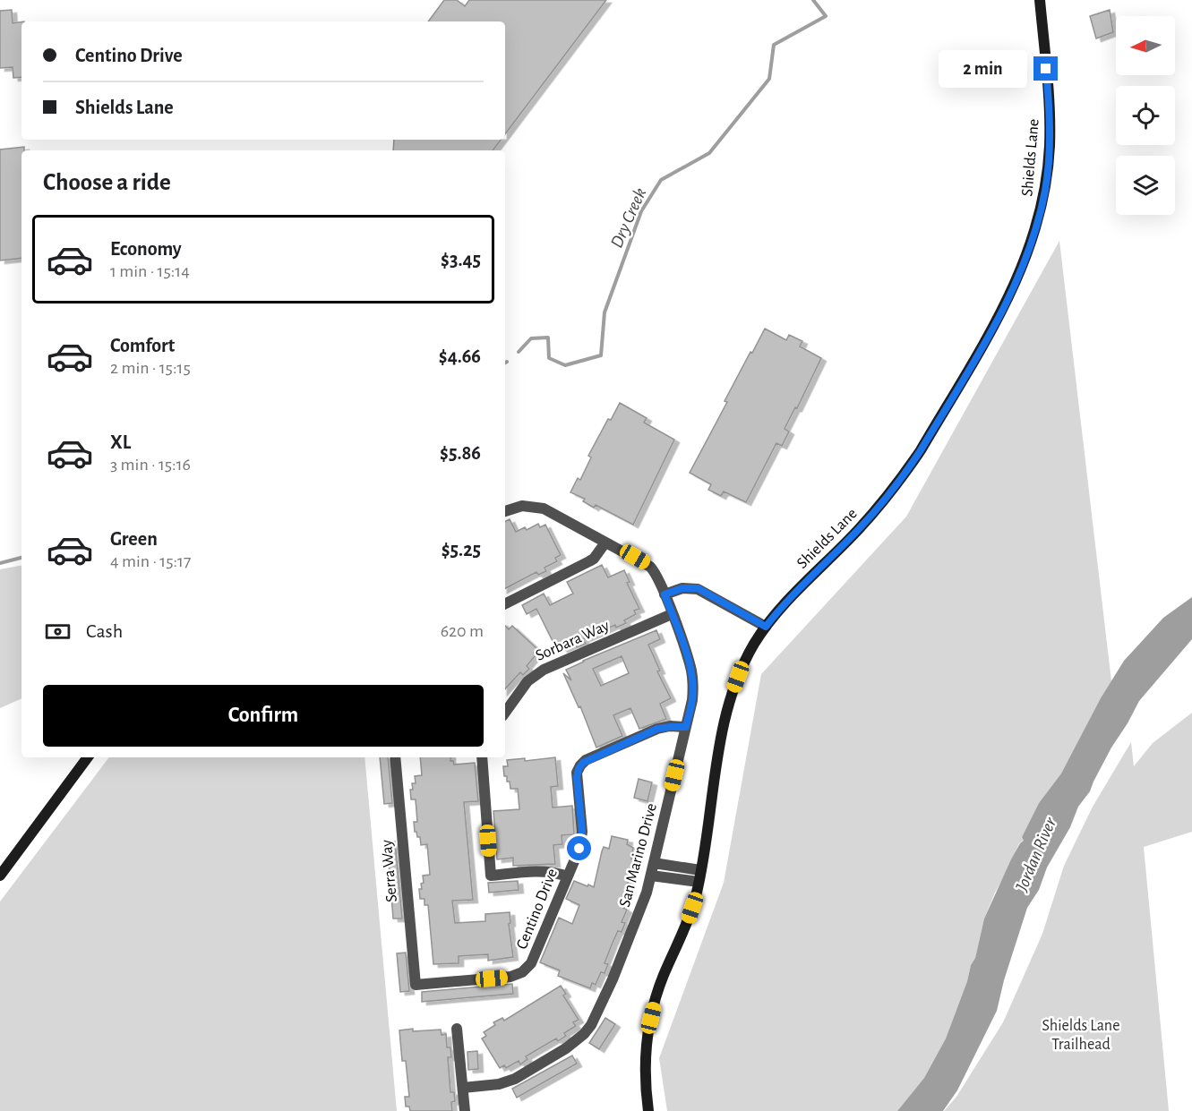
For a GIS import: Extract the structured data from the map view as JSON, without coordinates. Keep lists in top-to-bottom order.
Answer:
{
  "streets": {
    "main road": ["Shields Lane"],
    "street": [
      "Sorbara Way",
      "San Marino Drive",
      "Serra Way",
      "Centino Drive"
    ]
  },
  "crossings": [
    ["Sorbara Way", "San Marino Drive"],
    ["San Marino Drive", "Centino Drive"],
    ["Serra Way", "Centino Drive"]
  ],
  "water": ["Dry Creek", "Jordan River"],
  "parks": ["Shields Lane Trailhead"],
  "north": "left",
  "page": {
    "banner": ["Centino Drive", "Shields Lane"],
    "bubble": "2 min",
    "heading": "Choose a ride",
    "list": [
      {
        "name": "Economy",
        "note": "1 min · 15:14",
        "value": "$3.45"
      },
      {
        "name": "Comfort",
        "note": "2 min · 15:15",
        "value": "$4.66"
      },
      {
        "name": "XL",
        "note": "3 min · 15:16",
        "value": "$5.86"
      },
      {
        "name": "Green",
        "note": "4 min · 15:17",
        "value": "$5.25"
      }
    ],
    "pay": ["Cash", "620 m"],
    "buttons": "Confirm"
  }
}
